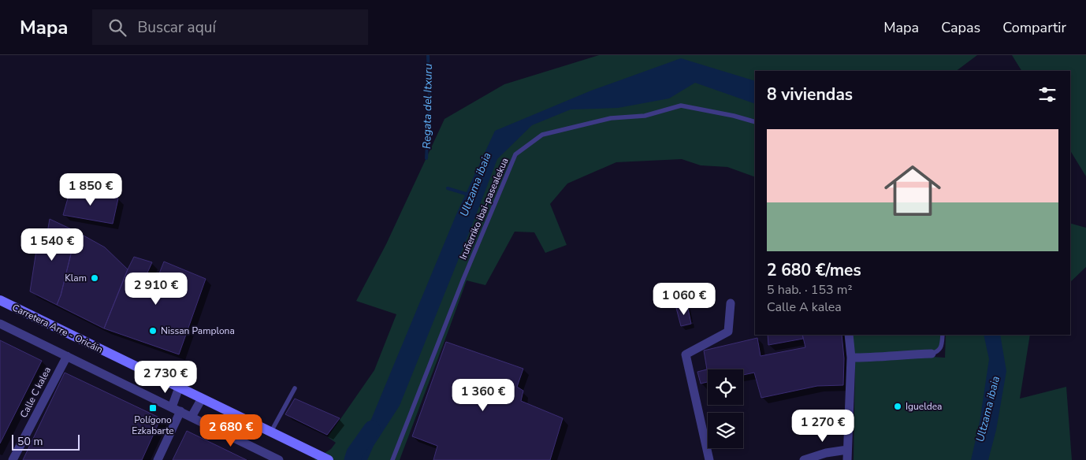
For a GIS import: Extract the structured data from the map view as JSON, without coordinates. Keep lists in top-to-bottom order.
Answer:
{
  "streets": {
    "street": ["Carretera Arre - Oricáin", "Calle C kalea"],
    "lane": ["Iruñerriko ibai-pasealekua"]
  },
  "water": ["Regata del Itxuru", "Ultzama ibaia"],
  "places": {
    "other": ["Klam", "Nissan Pamplona", "Igueldea"],
    "transit": ["Polígono Ezkabarte"]
  },
  "scale_bar": "50 m",
  "page": {
    "header": "Mapa",
    "search": "Buscar aquí",
    "nav": ["Mapa", "Capas", "Compartir"],
    "heading": "8 viviendas",
    "list": [
      {
        "name": "2 680 €/mes",
        "note": "5 hab. · 153 m² · Calle A kalea"
      }
    ],
    "price": [
      "1 850 €",
      "1 540 €",
      "2 910 €",
      "1 060 €",
      "2 730 €",
      "1 360 €",
      "1 270 €",
      "2 680 €"
    ],
    "scale": "50 m"
  }
}
